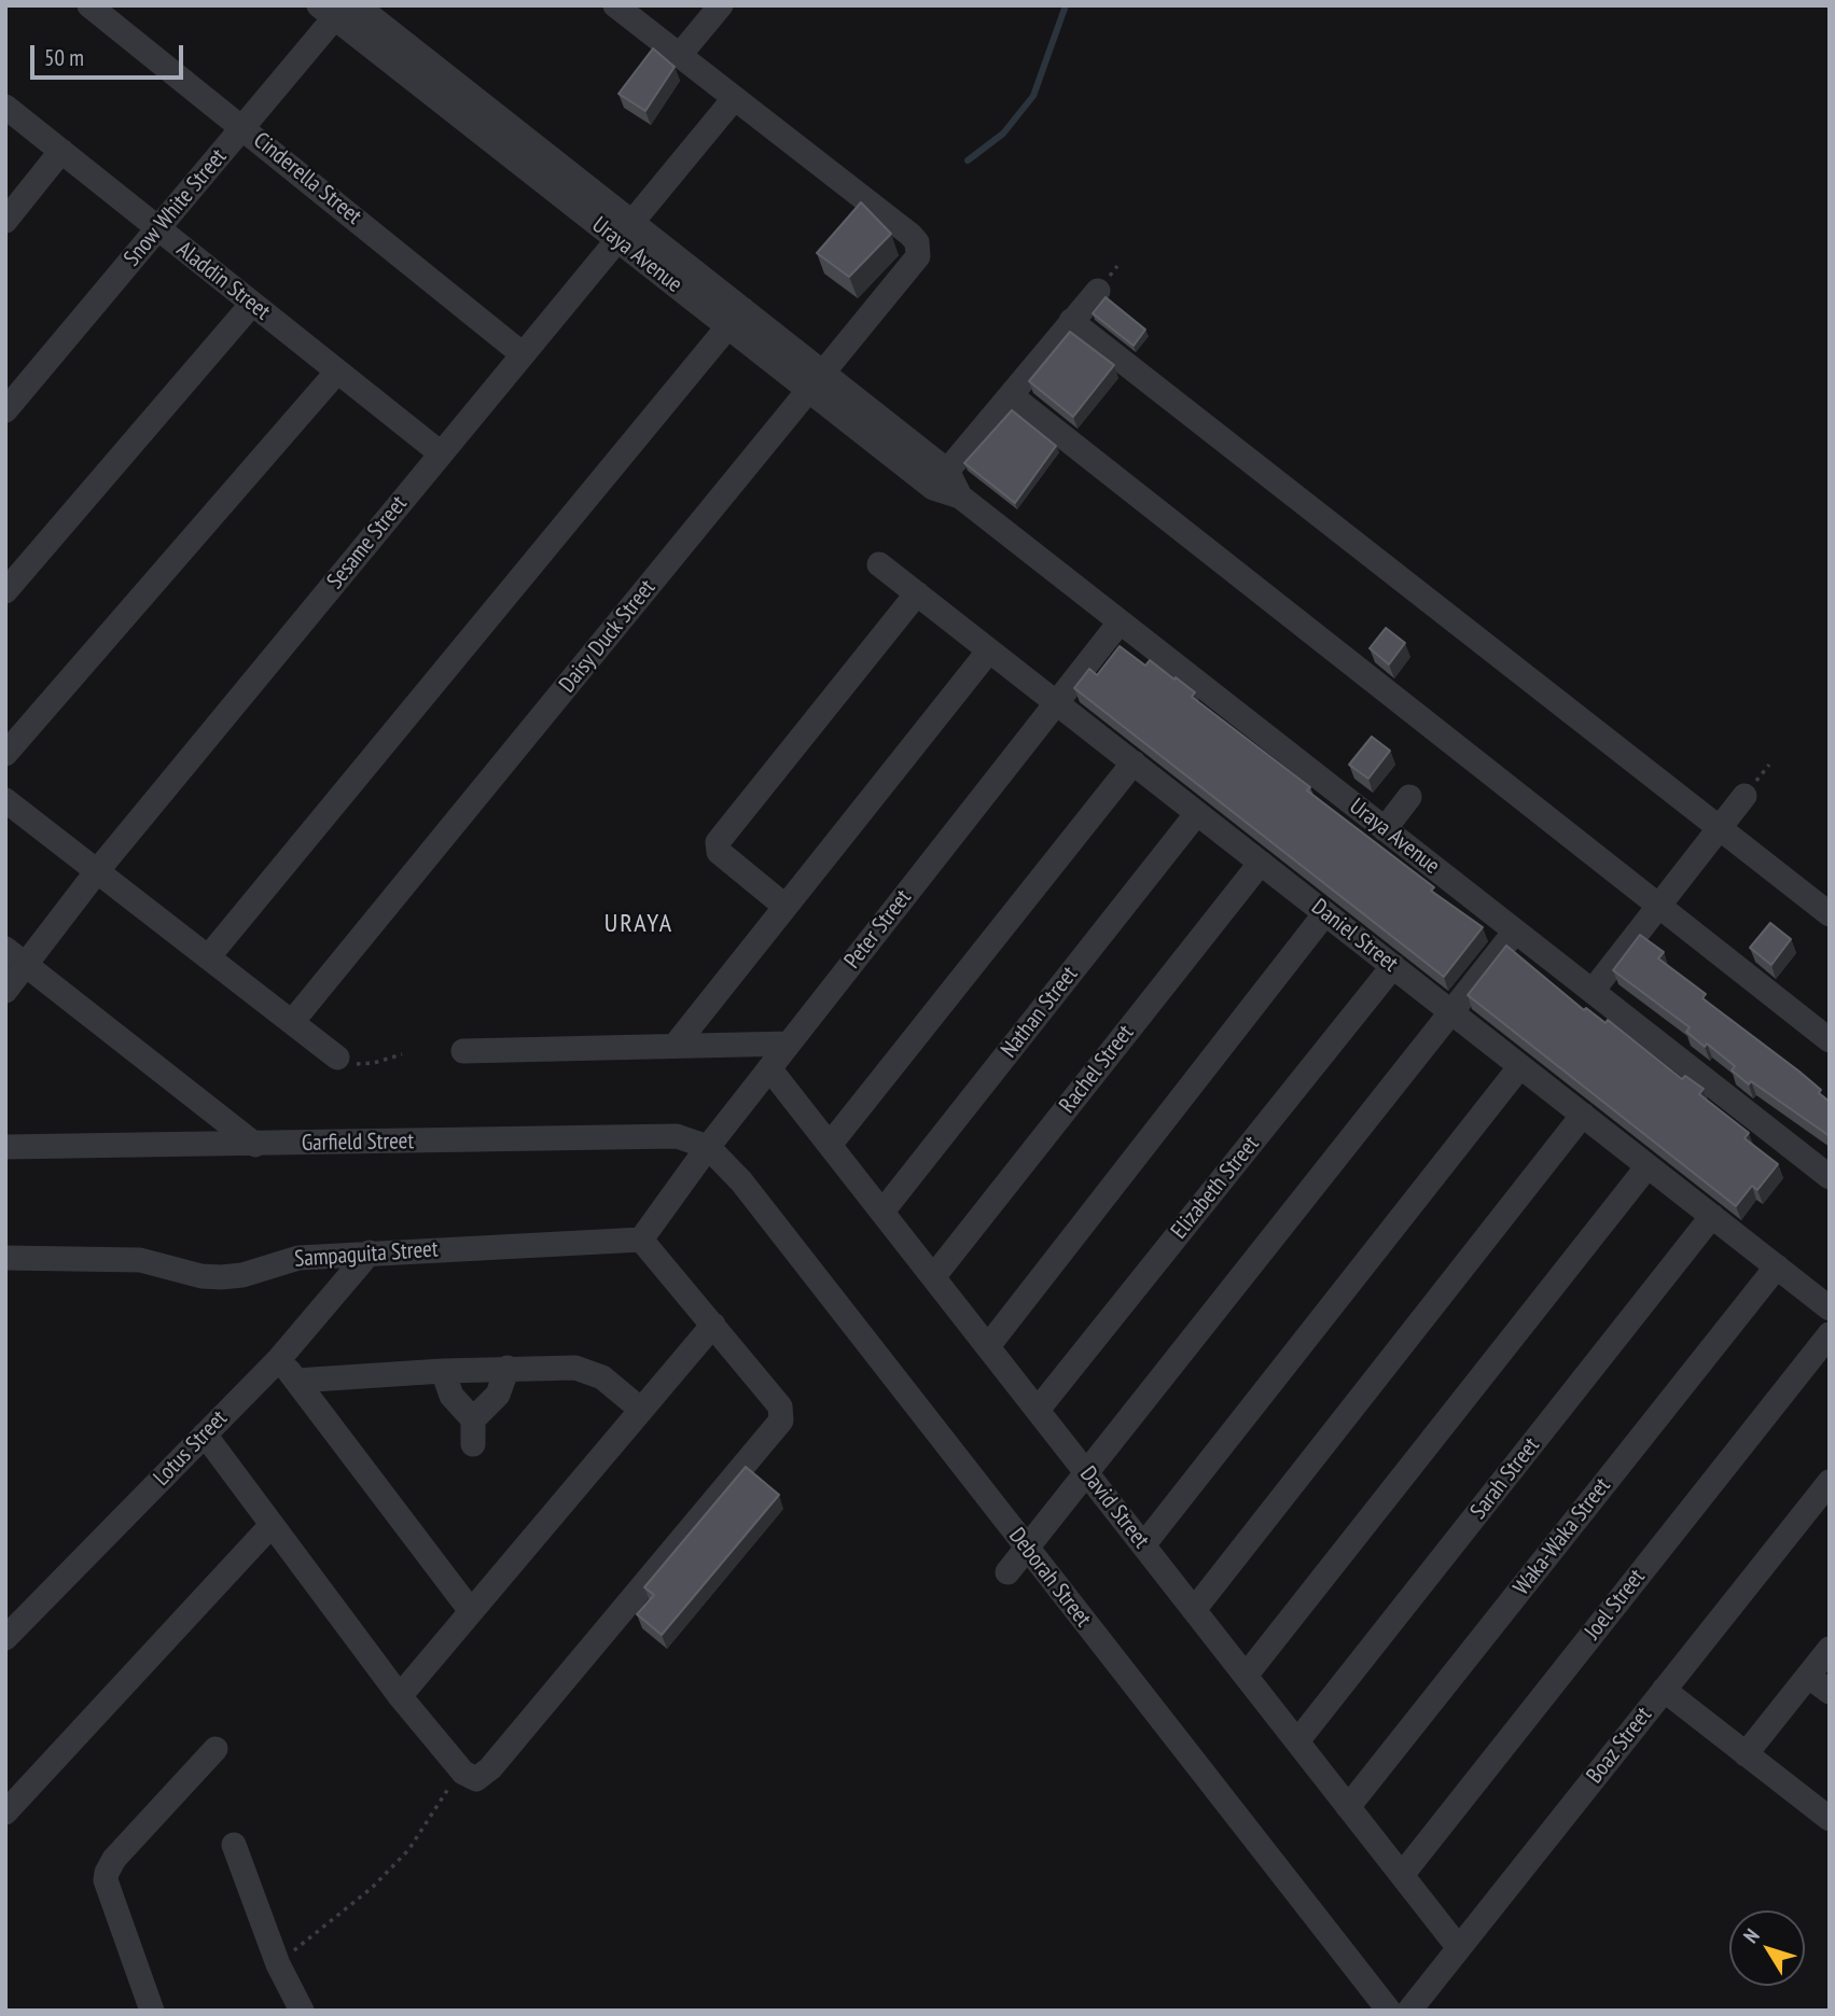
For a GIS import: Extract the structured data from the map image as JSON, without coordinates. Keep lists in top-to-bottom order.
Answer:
{
  "streets": {
    "street": [
      "Cinderella Street",
      "Snow White Street",
      "Uraya Avenue",
      "Aladdin Street",
      "Sesame Street",
      "Daisy Duck Street",
      "Peter Street",
      "Daniel Street",
      "Nathan Street",
      "Rachel Street",
      "Garfield Street",
      "Elizabeth Street",
      "Sampaguita Street",
      "Lotus Street",
      "Sarah Street",
      "David Street",
      "Waka-Waka Street",
      "Deborah Street",
      "Joel Street",
      "Boaz Street"
    ]
  },
  "crossings": [
    ["Cinderella Street", "Snow White Street"],
    ["Cinderella Street", "Sesame Street"],
    ["Snow White Street", "Uraya Avenue"],
    ["Snow White Street", "Aladdin Street"],
    ["Uraya Avenue", "Sesame Street"],
    ["Uraya Avenue", "Daisy Duck Street"],
    ["Uraya Avenue", "Peter Street"],
    ["Aladdin Street", "Sesame Street"],
    ["Sesame Street", "Daisy Duck Street"],
    ["Peter Street", "Daniel Street"],
    ["Peter Street", "Garfield Street"],
    ["Peter Street", "Sampaguita Street"],
    ["Peter Street", "David Street"],
    ["Peter Street", "Deborah Street"],
    ["Daniel Street", "Nathan Street"],
    ["Daniel Street", "Rachel Street"],
    ["Daniel Street", "Elizabeth Street"],
    ["Daniel Street", "Sarah Street"],
    ["Daniel Street", "Waka-Waka Street"],
    ["Nathan Street", "David Street"],
    ["Rachel Street", "David Street"],
    ["Garfield Street", "Deborah Street"],
    ["Elizabeth Street", "David Street"],
    ["Sampaguita Street", "Lotus Street"],
    ["Sarah Street", "David Street"],
    ["David Street", "Waka-Waka Street"],
    ["David Street", "Joel Street"],
    ["David Street", "Boaz Street"]
  ],
  "districts": ["URAYA"],
  "scale_bar": "50 m",
  "north": "top left"
}
